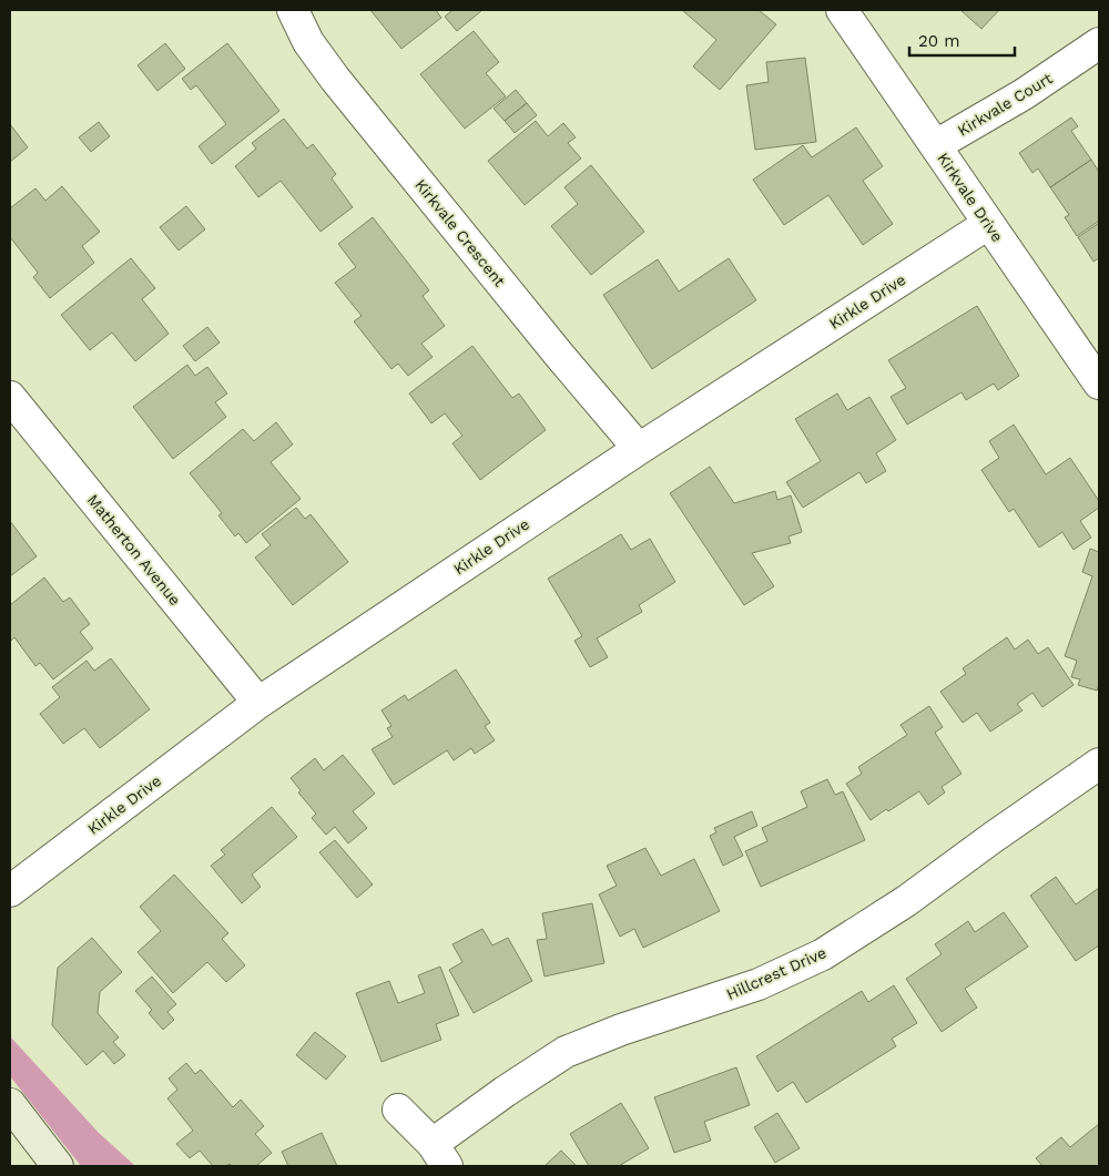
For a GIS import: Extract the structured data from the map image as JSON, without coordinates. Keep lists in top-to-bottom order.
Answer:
{
  "streets": {
    "street": [
      "Kirkvale Court",
      "Kirkvale Drive",
      "Kirkvale Crescent",
      "Kirkle Drive",
      "Matherton Avenue",
      "Hillcrest Drive"
    ]
  },
  "crossings": [
    ["Kirkvale Court", "Kirkvale Drive"],
    ["Kirkvale Drive", "Kirkle Drive"],
    ["Kirkvale Crescent", "Kirkle Drive"],
    ["Kirkle Drive", "Matherton Avenue"]
  ],
  "scale_bar": "20 m"
}
